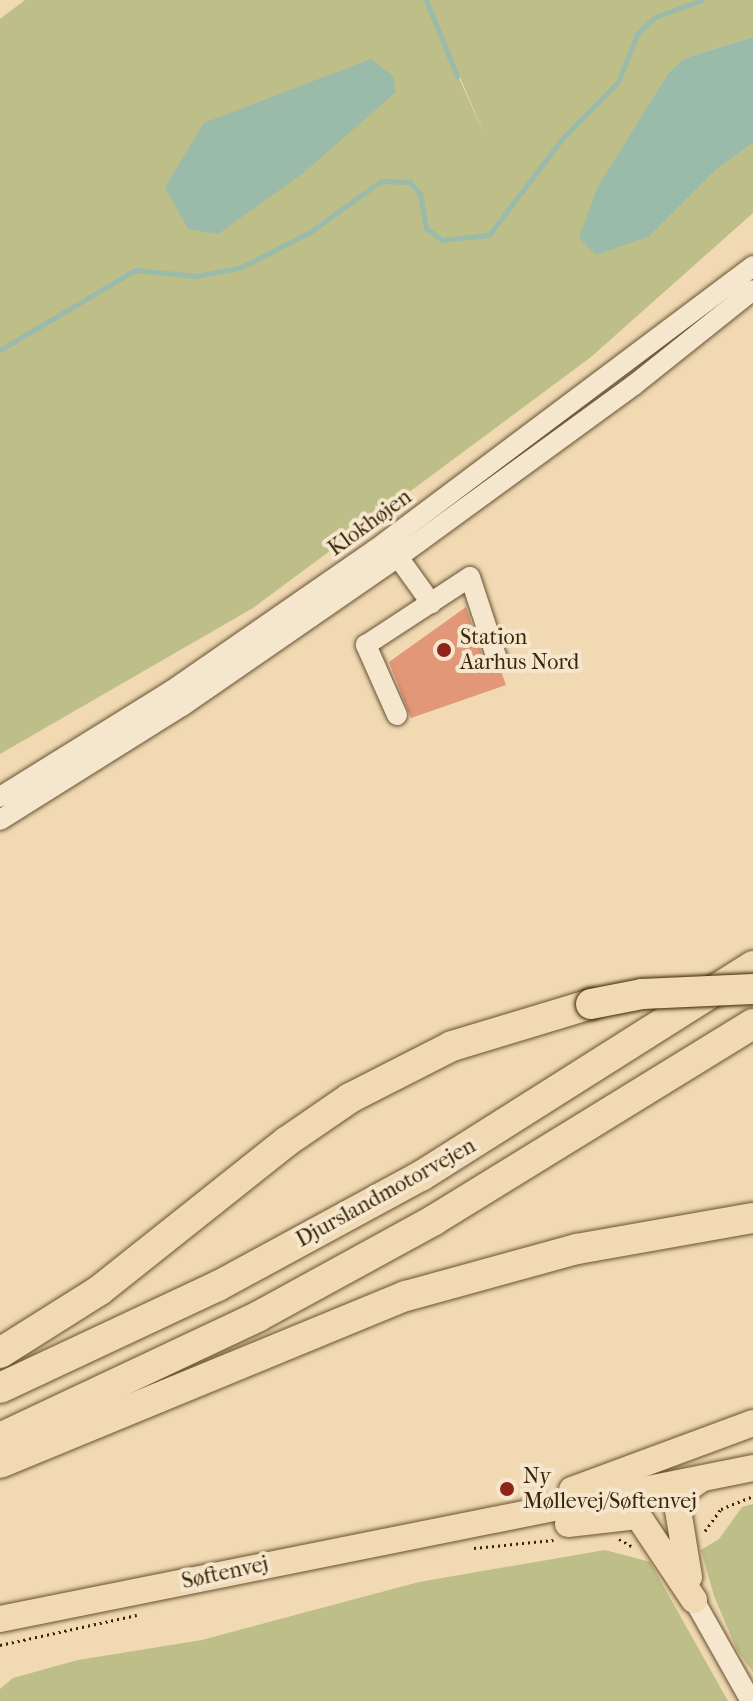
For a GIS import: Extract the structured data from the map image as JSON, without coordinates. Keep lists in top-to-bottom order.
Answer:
{
  "streets": {
    "highway": ["Djurslandmotorvejen"],
    "main road": ["Søftenvej"],
    "street": ["Klokhøjen"]
  },
  "places": ["Station Aarhus Nord", "Ny Møllevej/Søftenvej"]
}
